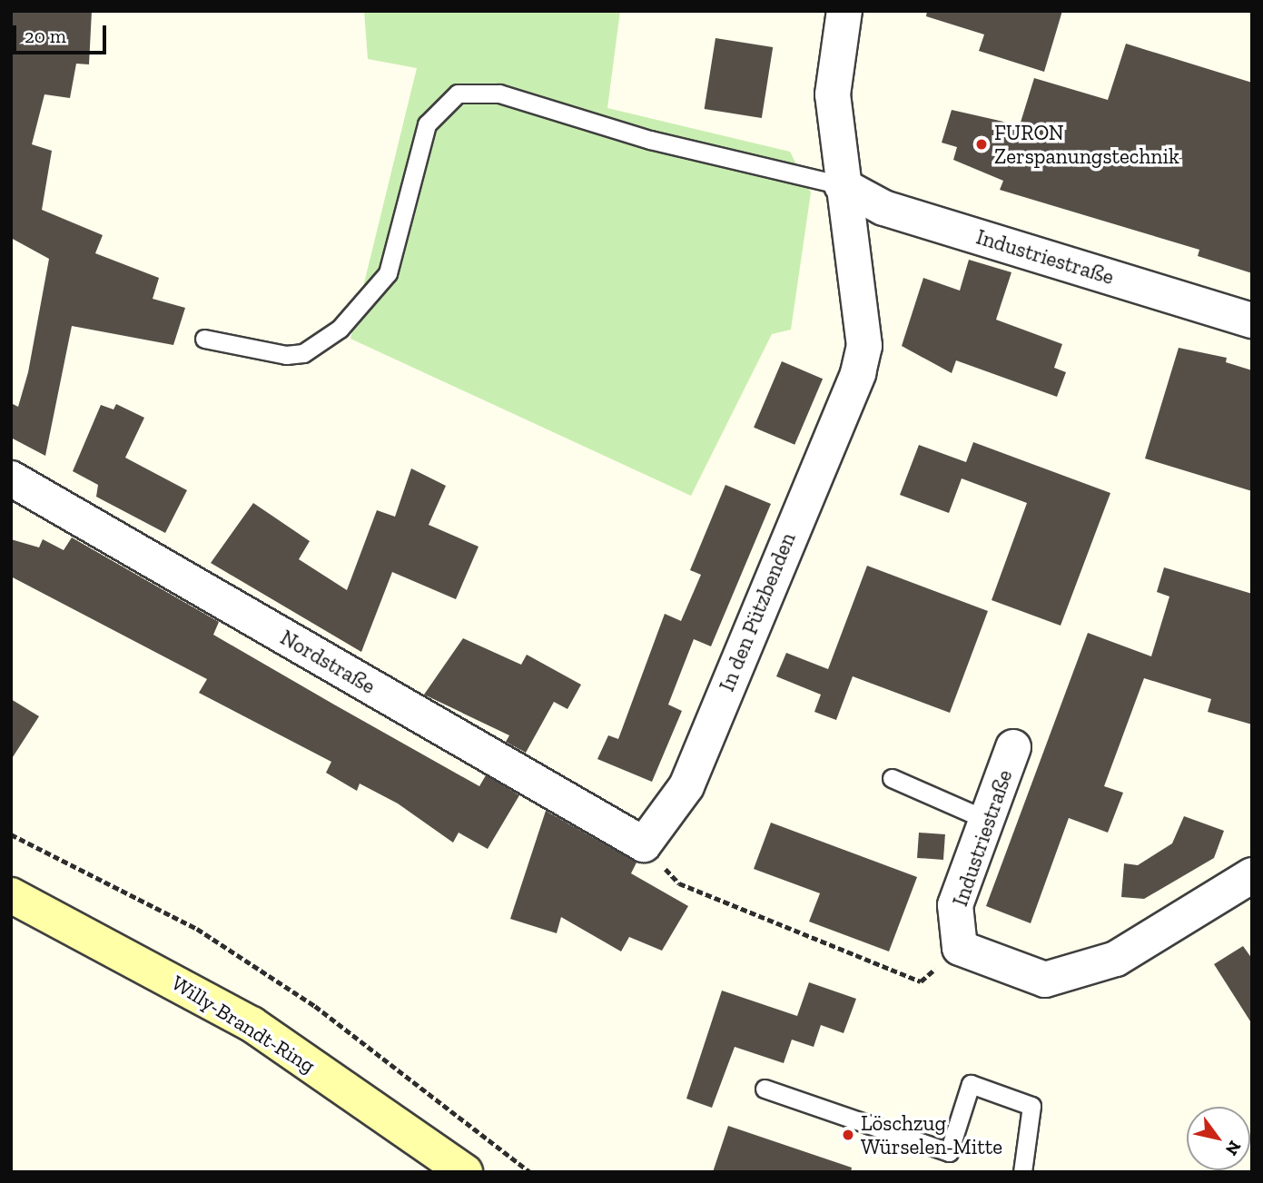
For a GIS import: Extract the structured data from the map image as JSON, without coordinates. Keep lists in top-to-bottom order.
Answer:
{
  "streets": {
    "main road": ["Willy-Brandt-Ring"],
    "street": ["Industriestraße", "In den Pützbenden", "Nordstraße"]
  },
  "crossings": [
    ["Industriestraße", "In den Pützbenden"],
    ["In den Pützbenden", "Nordstraße"]
  ],
  "places": ["FURON Zerspanungstechnik", "Löschzug Würselen-Mitte"],
  "scale_bar": "20 m",
  "north": "bottom right"
}
